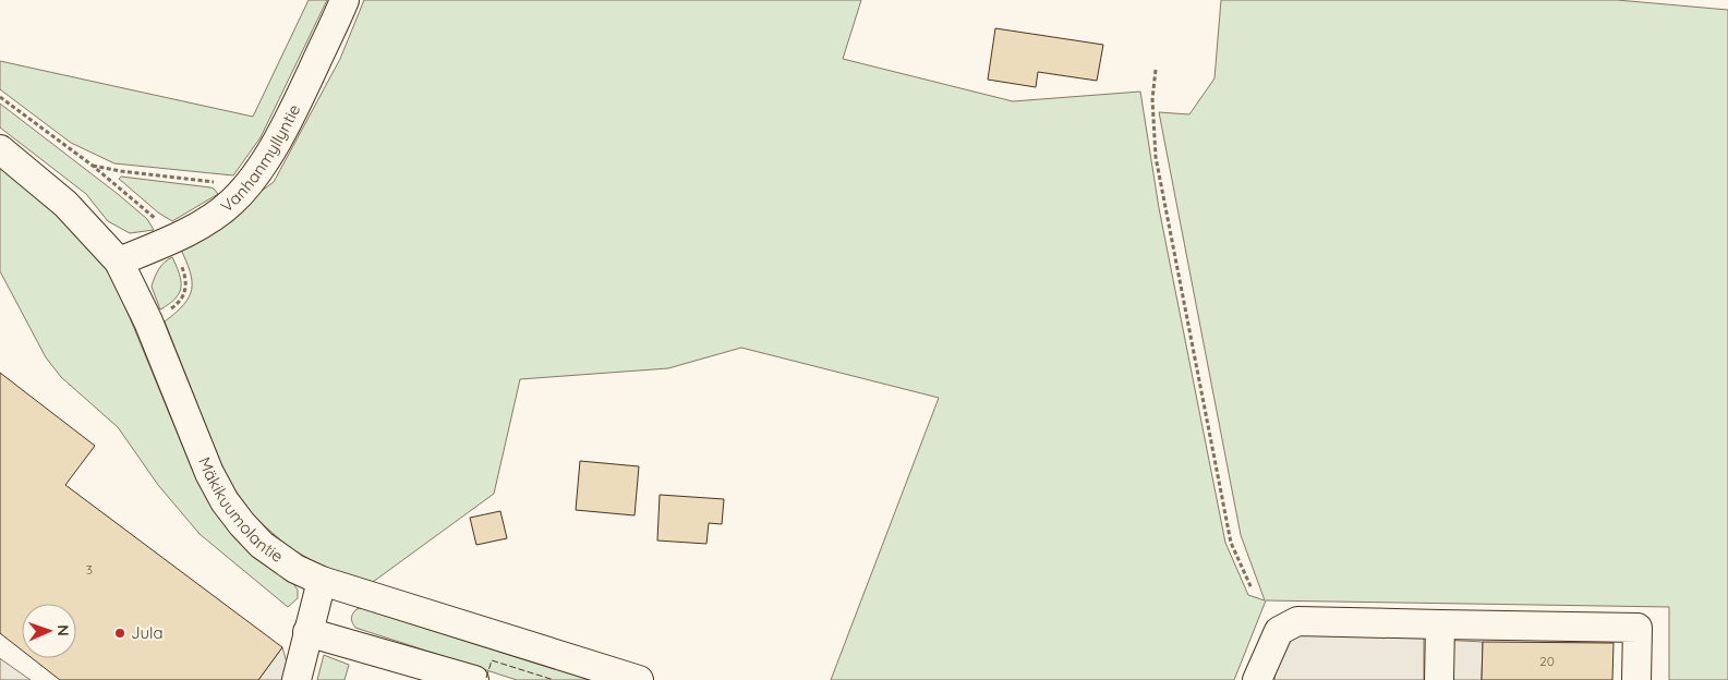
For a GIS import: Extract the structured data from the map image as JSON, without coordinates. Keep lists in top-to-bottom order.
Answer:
{
  "streets": {
    "street": ["Vanhanmyllyntie", "Mäkikuumolantie"]
  },
  "crossings": [
    ["Vanhanmyllyntie", "Mäkikuumolantie"]
  ],
  "places": ["Jula"],
  "house_numbers": ["3", "20"],
  "north": "right"
}
